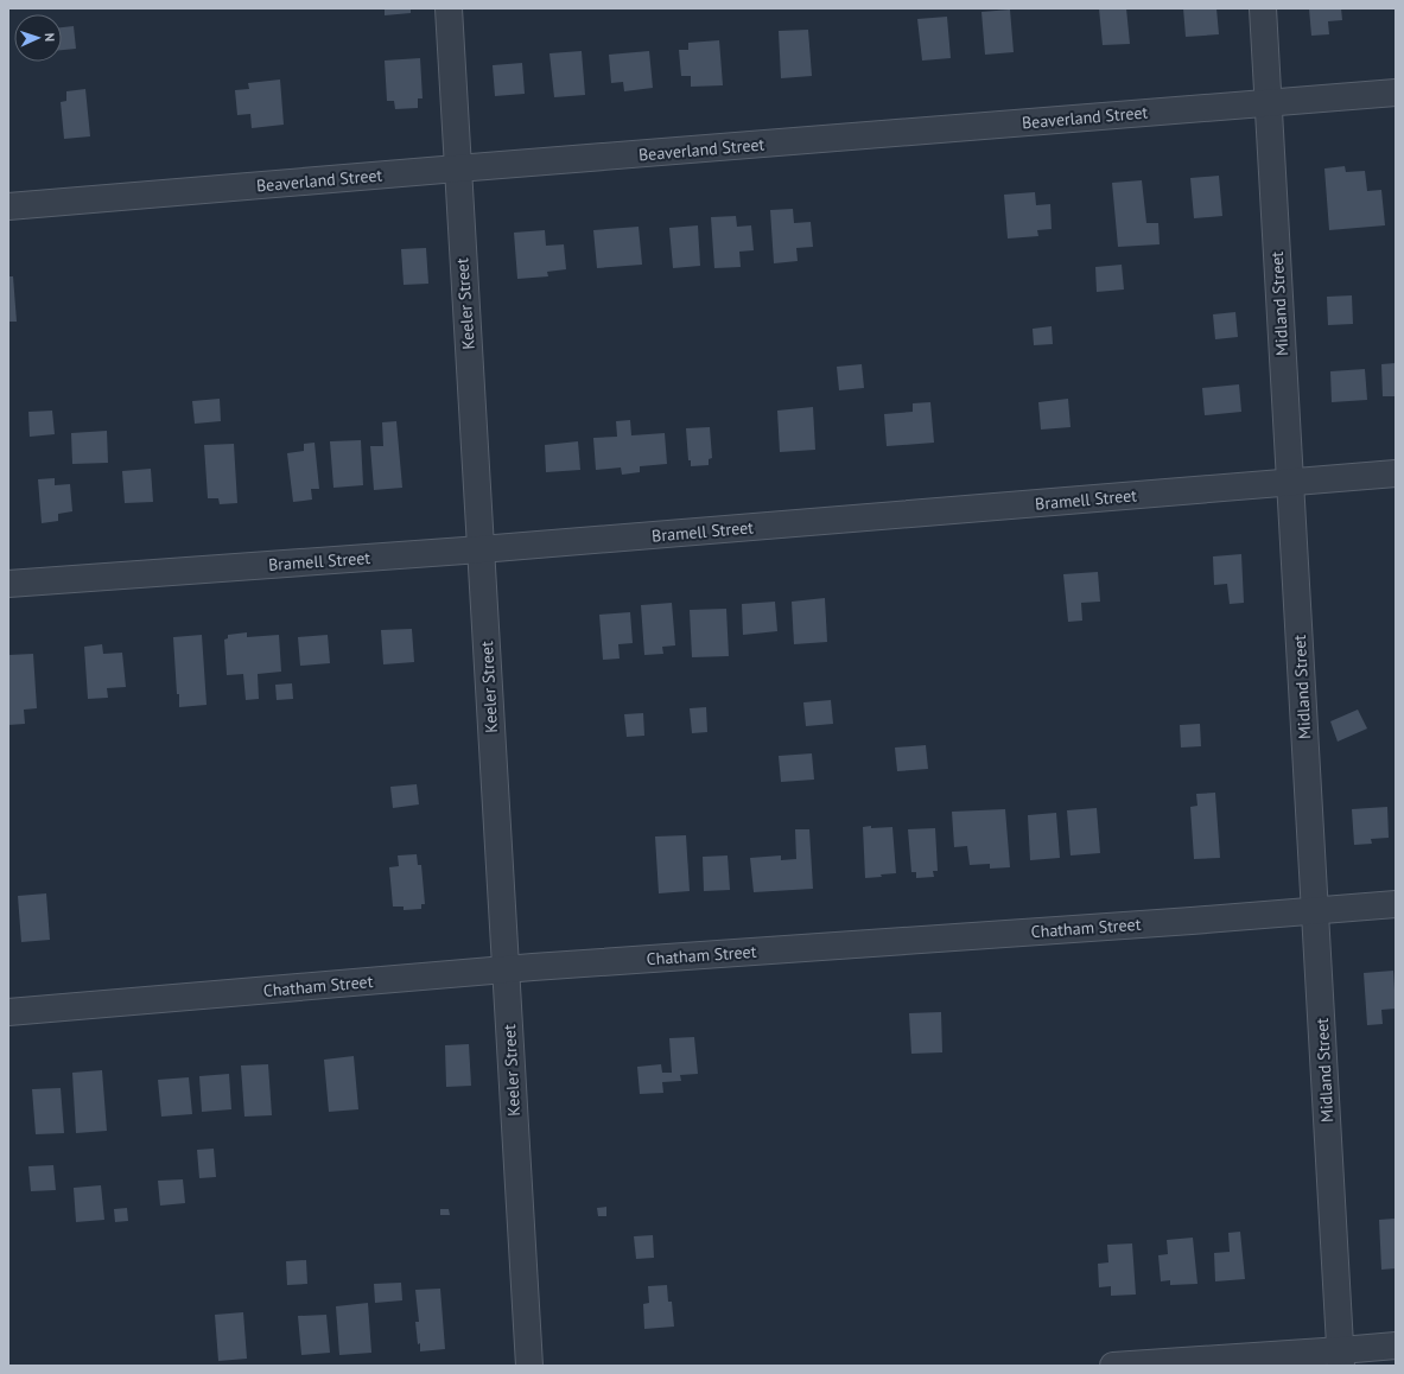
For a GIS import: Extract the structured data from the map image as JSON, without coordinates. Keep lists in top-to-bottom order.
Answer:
{
  "streets": {
    "street": [
      "Beaverland Street",
      "Keeler Street",
      "Midland Street",
      "Bramell Street",
      "Chatham Street"
    ]
  },
  "crossings": [
    ["Beaverland Street", "Keeler Street"],
    ["Beaverland Street", "Midland Street"],
    ["Keeler Street", "Bramell Street"],
    ["Keeler Street", "Chatham Street"],
    ["Midland Street", "Bramell Street"],
    ["Midland Street", "Chatham Street"]
  ],
  "north": "right"
}
